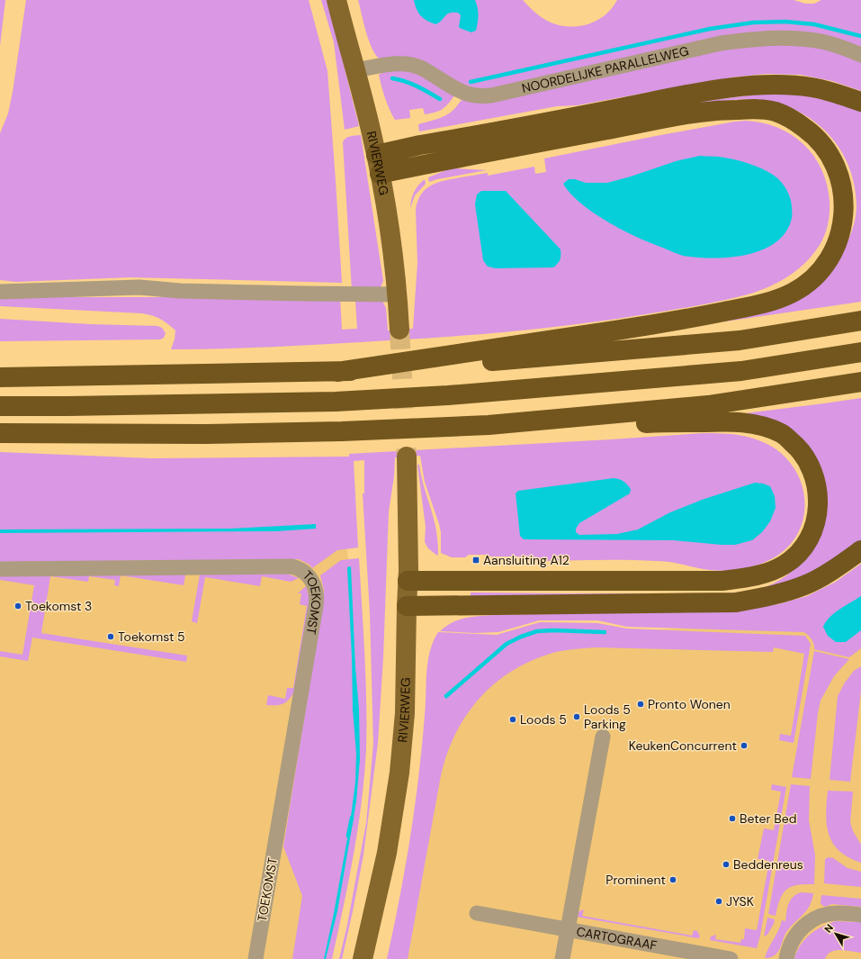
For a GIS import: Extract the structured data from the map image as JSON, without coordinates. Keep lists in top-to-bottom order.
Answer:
{
  "streets": {
    "main road": ["RIVIERWEG"],
    "street": ["NOORDELIJKE PARALLELWEG", "TOEKOMST", "CARTOGRAAF"]
  },
  "crossings": [
    ["NOORDELIJKE PARALLELWEG", "RIVIERWEG"]
  ],
  "places": {
    "transit": ["Aansluiting A12"],
    "other": [
      "Toekomst 3",
      "Toekomst 5",
      "Pronto Wonen",
      "Loods 5 Parking",
      "Loods 5",
      "KeukenConcurrent",
      "Beter Bed",
      "Beddenreus",
      "Prominent",
      "JYSK"
    ]
  },
  "north": "top left"
}
